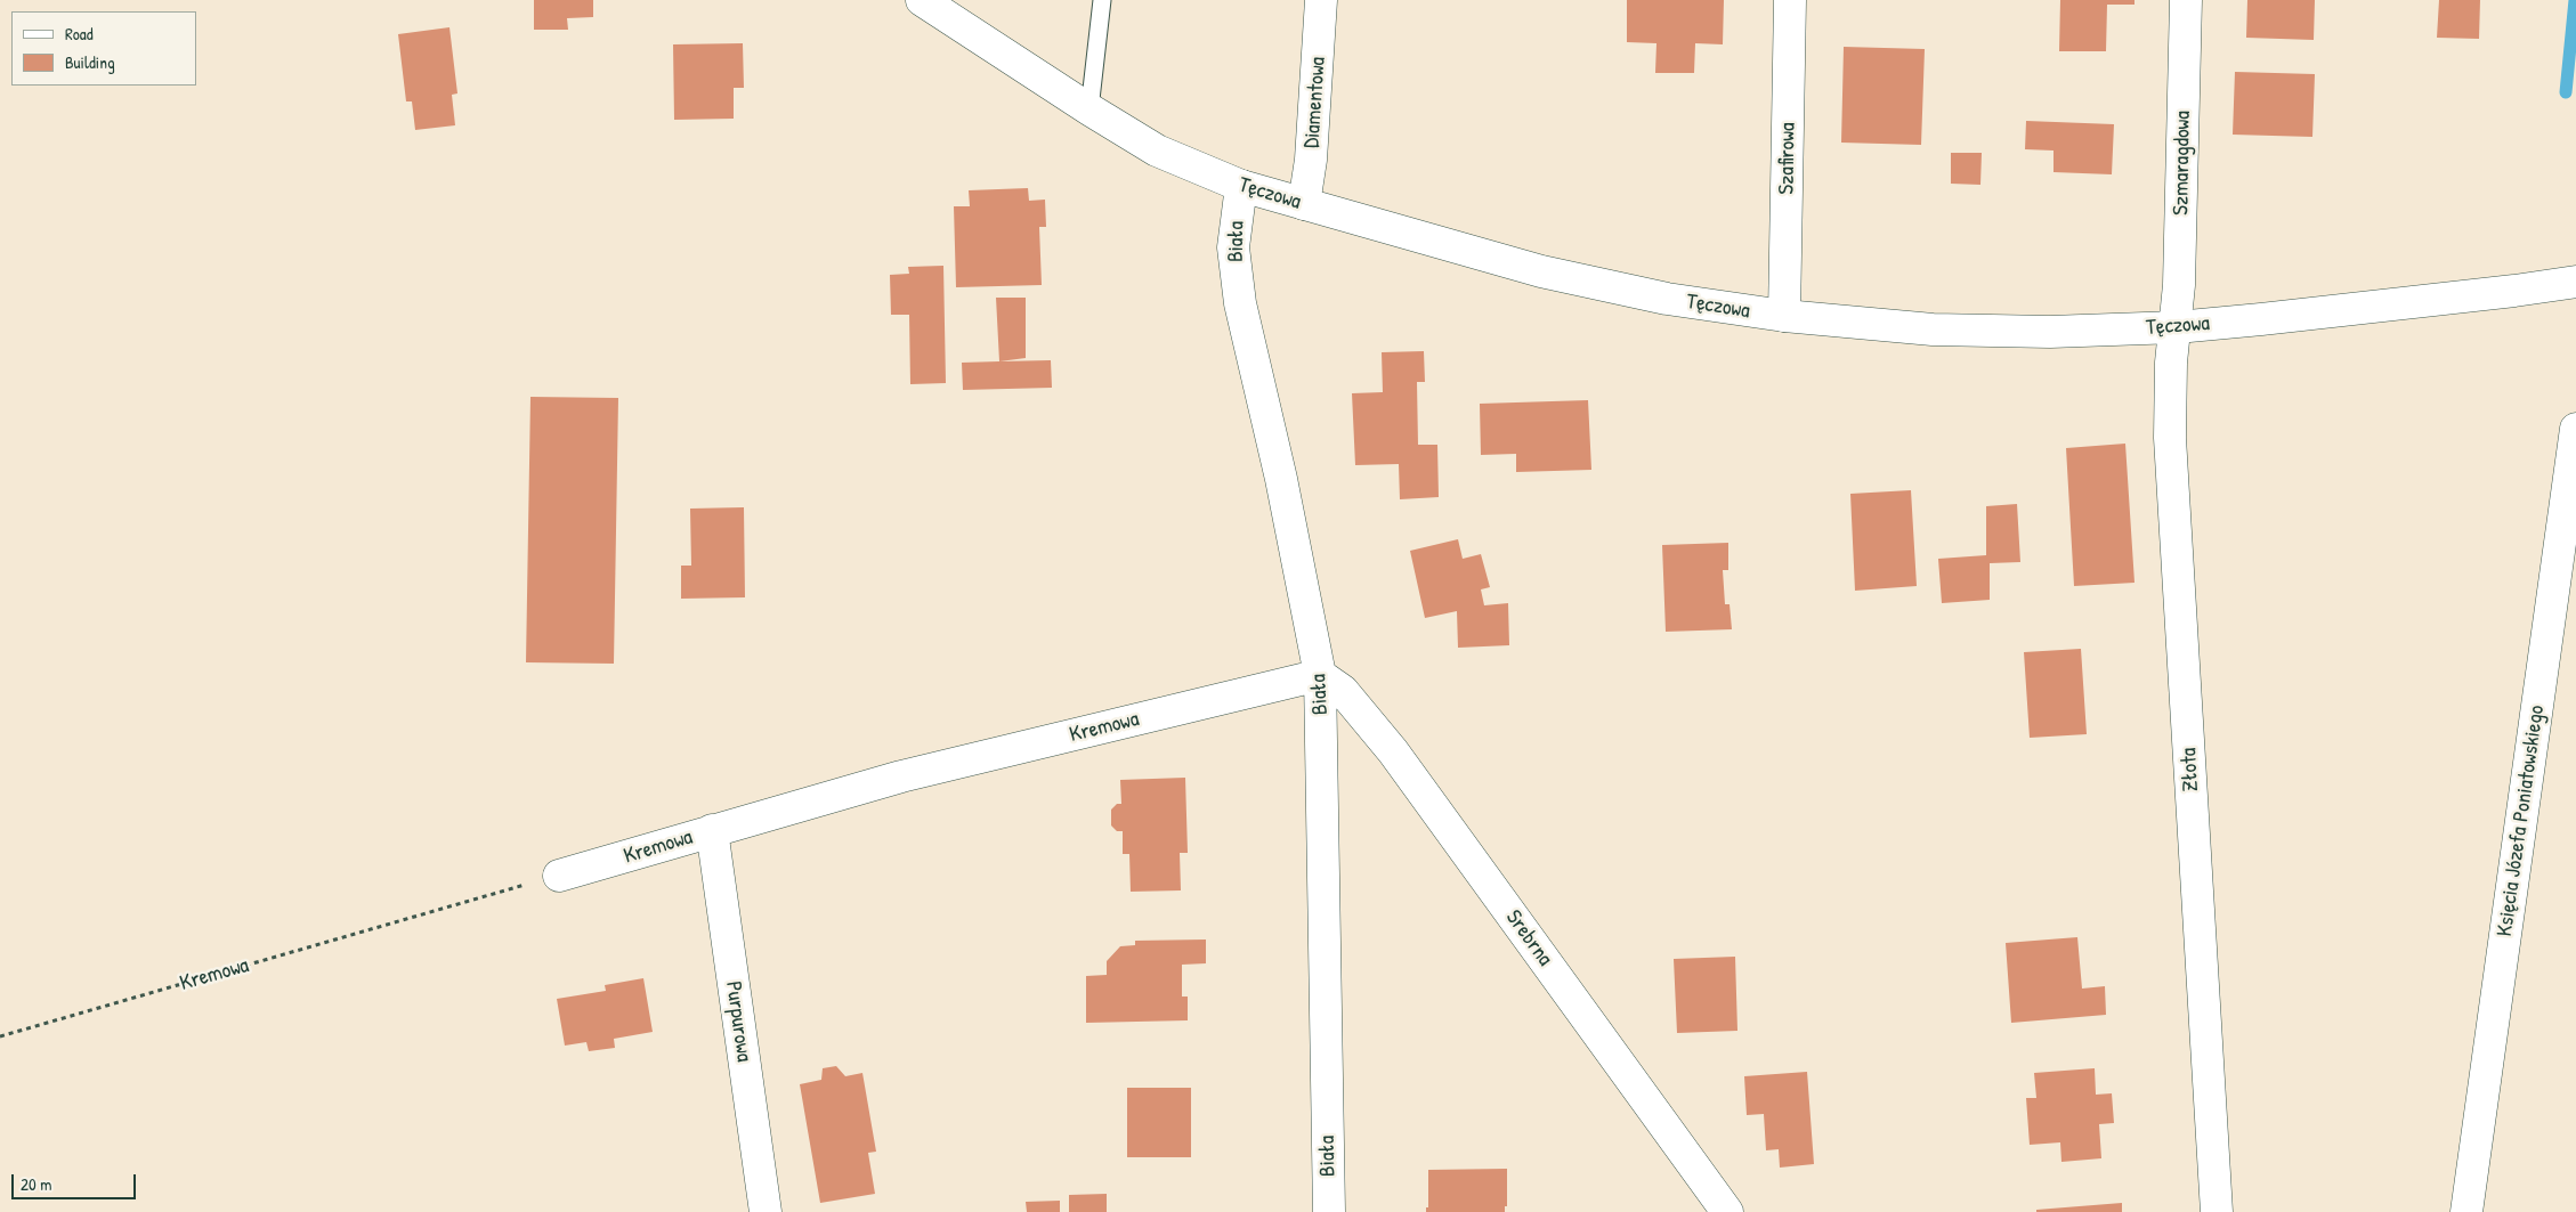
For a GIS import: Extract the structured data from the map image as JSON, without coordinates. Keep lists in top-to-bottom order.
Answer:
{
  "streets": {
    "street": [
      "Diamentowa",
      "Szafirowa",
      "Szmaragdowa",
      "Tęczowa",
      "Biała",
      "Kremowa",
      "Złota",
      "Księcia Józefa Poniatowskiego",
      "Srebrna",
      "Purpurowa"
    ]
  },
  "crossings": [
    ["Diamentowa", "Tęczowa"],
    ["Szafirowa", "Tęczowa"],
    ["Szmaragdowa", "Tęczowa"],
    ["Szmaragdowa", "Złota"],
    ["Tęczowa", "Biała"],
    ["Tęczowa", "Złota"],
    ["Biała", "Kremowa"],
    ["Biała", "Srebrna"],
    ["Kremowa", "Srebrna"],
    ["Kremowa", "Purpurowa"]
  ],
  "legend": ["Road", "Building"],
  "scale_bar": "20 m"
}
